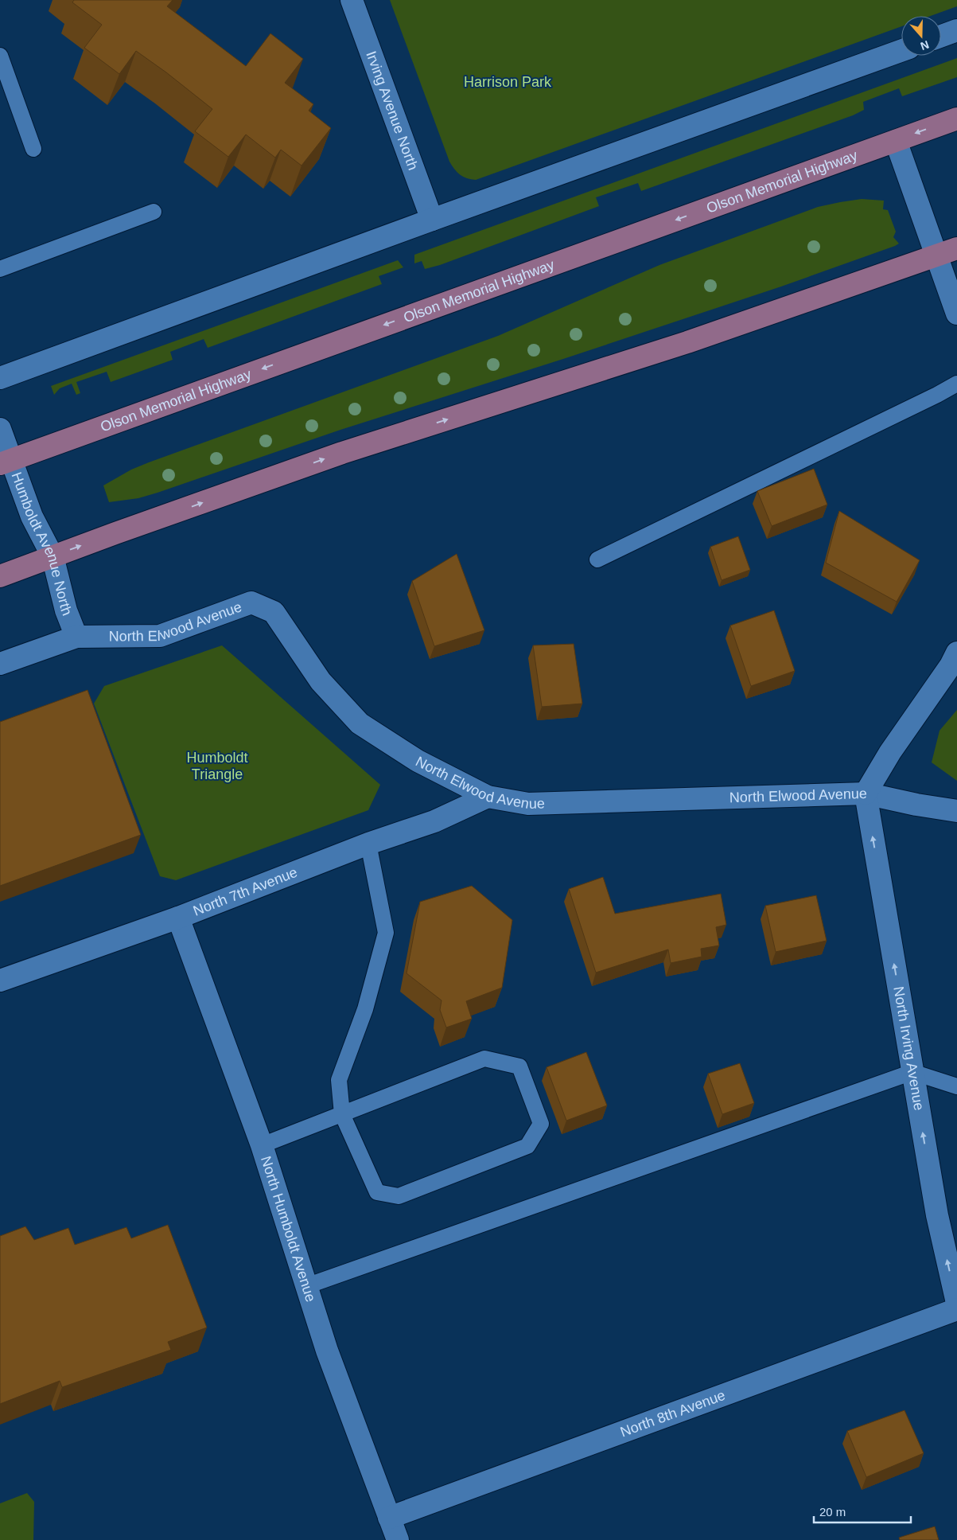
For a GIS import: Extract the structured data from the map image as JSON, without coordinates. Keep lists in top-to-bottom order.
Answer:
{
  "streets": {
    "main road": ["Olson Memorial Highway"],
    "street": [
      "Irving Avenue North",
      "Humboldt Avenue North",
      "North Elwood Avenue",
      "North 7th Avenue",
      "North Irving Avenue",
      "North Humboldt Avenue",
      "North 8th Avenue"
    ]
  },
  "crossings": [
    ["Olson Memorial Highway", "Humboldt Avenue North"],
    ["Humboldt Avenue North", "North Elwood Avenue"],
    ["North Elwood Avenue", "North 7th Avenue"],
    ["North Elwood Avenue", "North Irving Avenue"],
    ["North 7th Avenue", "North Humboldt Avenue"],
    ["North Humboldt Avenue", "North 8th Avenue"]
  ],
  "one_way": ["North Irving Avenue"],
  "parks": ["Harrison Park", "Humboldt Triangle"],
  "scale_bar": "20 m",
  "north": "bottom"
}
